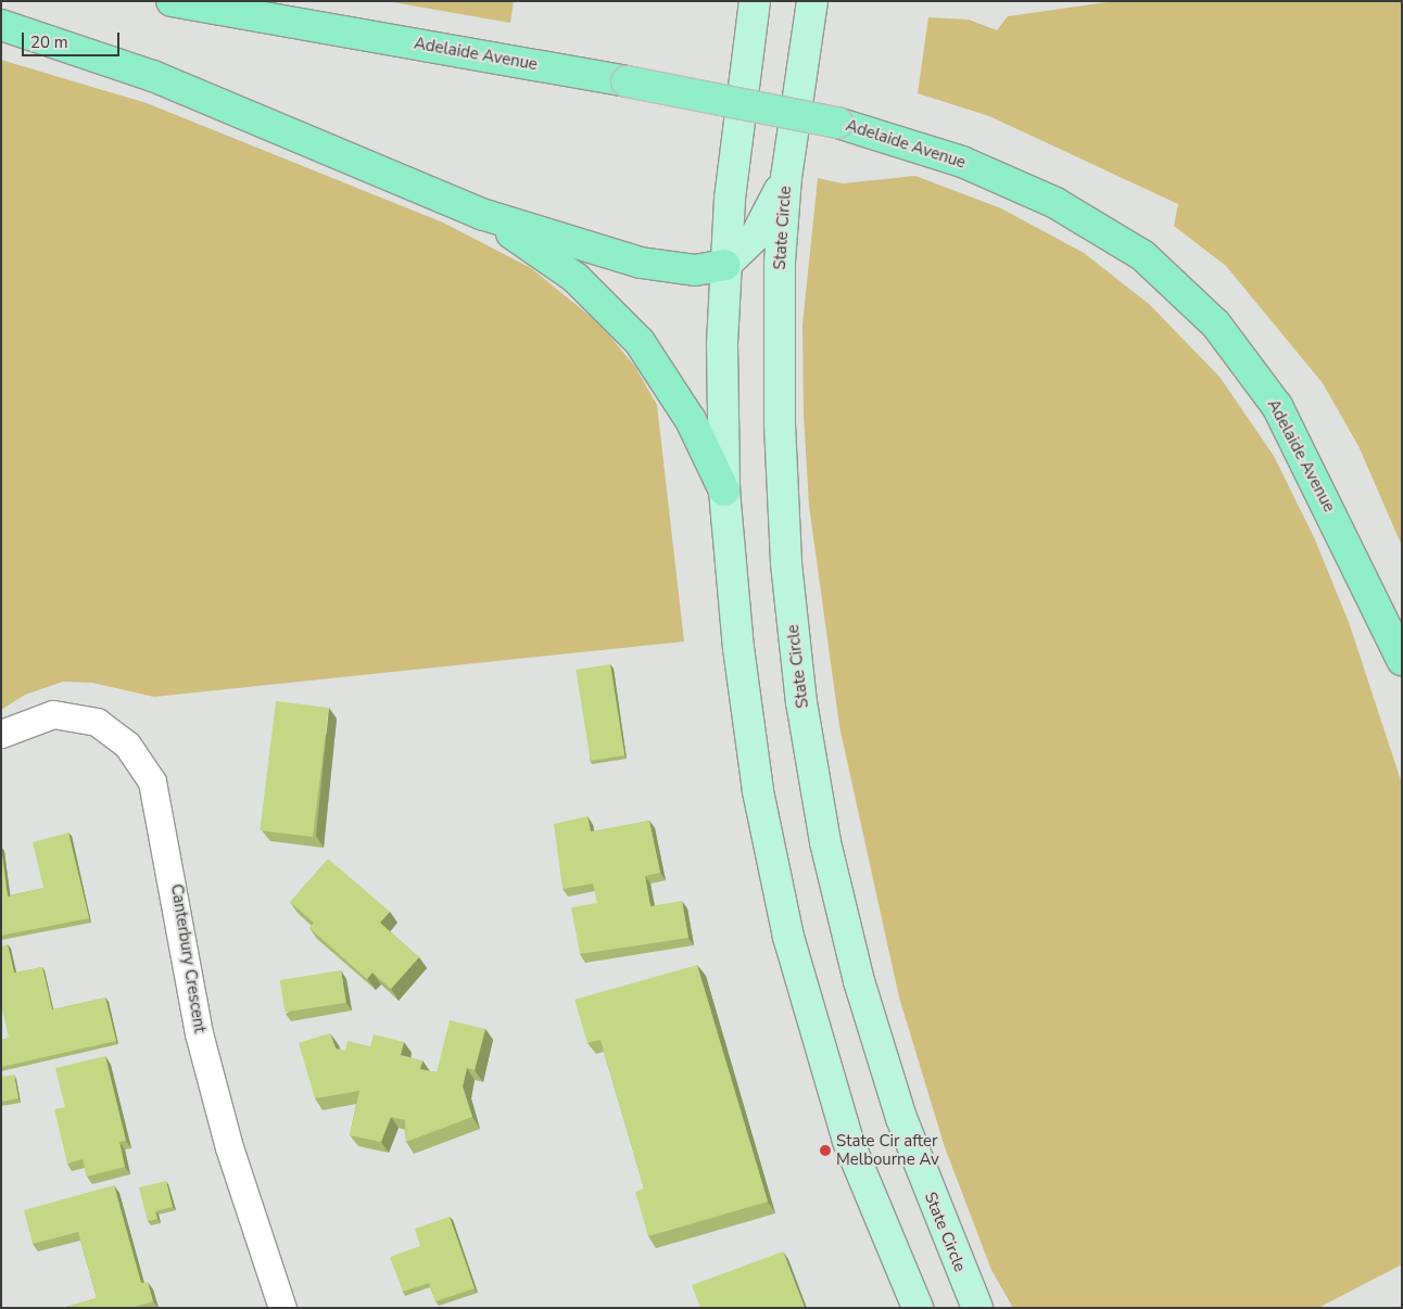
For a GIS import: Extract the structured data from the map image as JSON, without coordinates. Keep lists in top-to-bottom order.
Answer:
{
  "streets": {
    "highway": ["Adelaide Avenue"],
    "main road": ["State Circle"],
    "street": ["Canterbury Crescent"]
  },
  "places": ["State Cir after Melbourne Av"],
  "scale_bar": "20 m"
}
